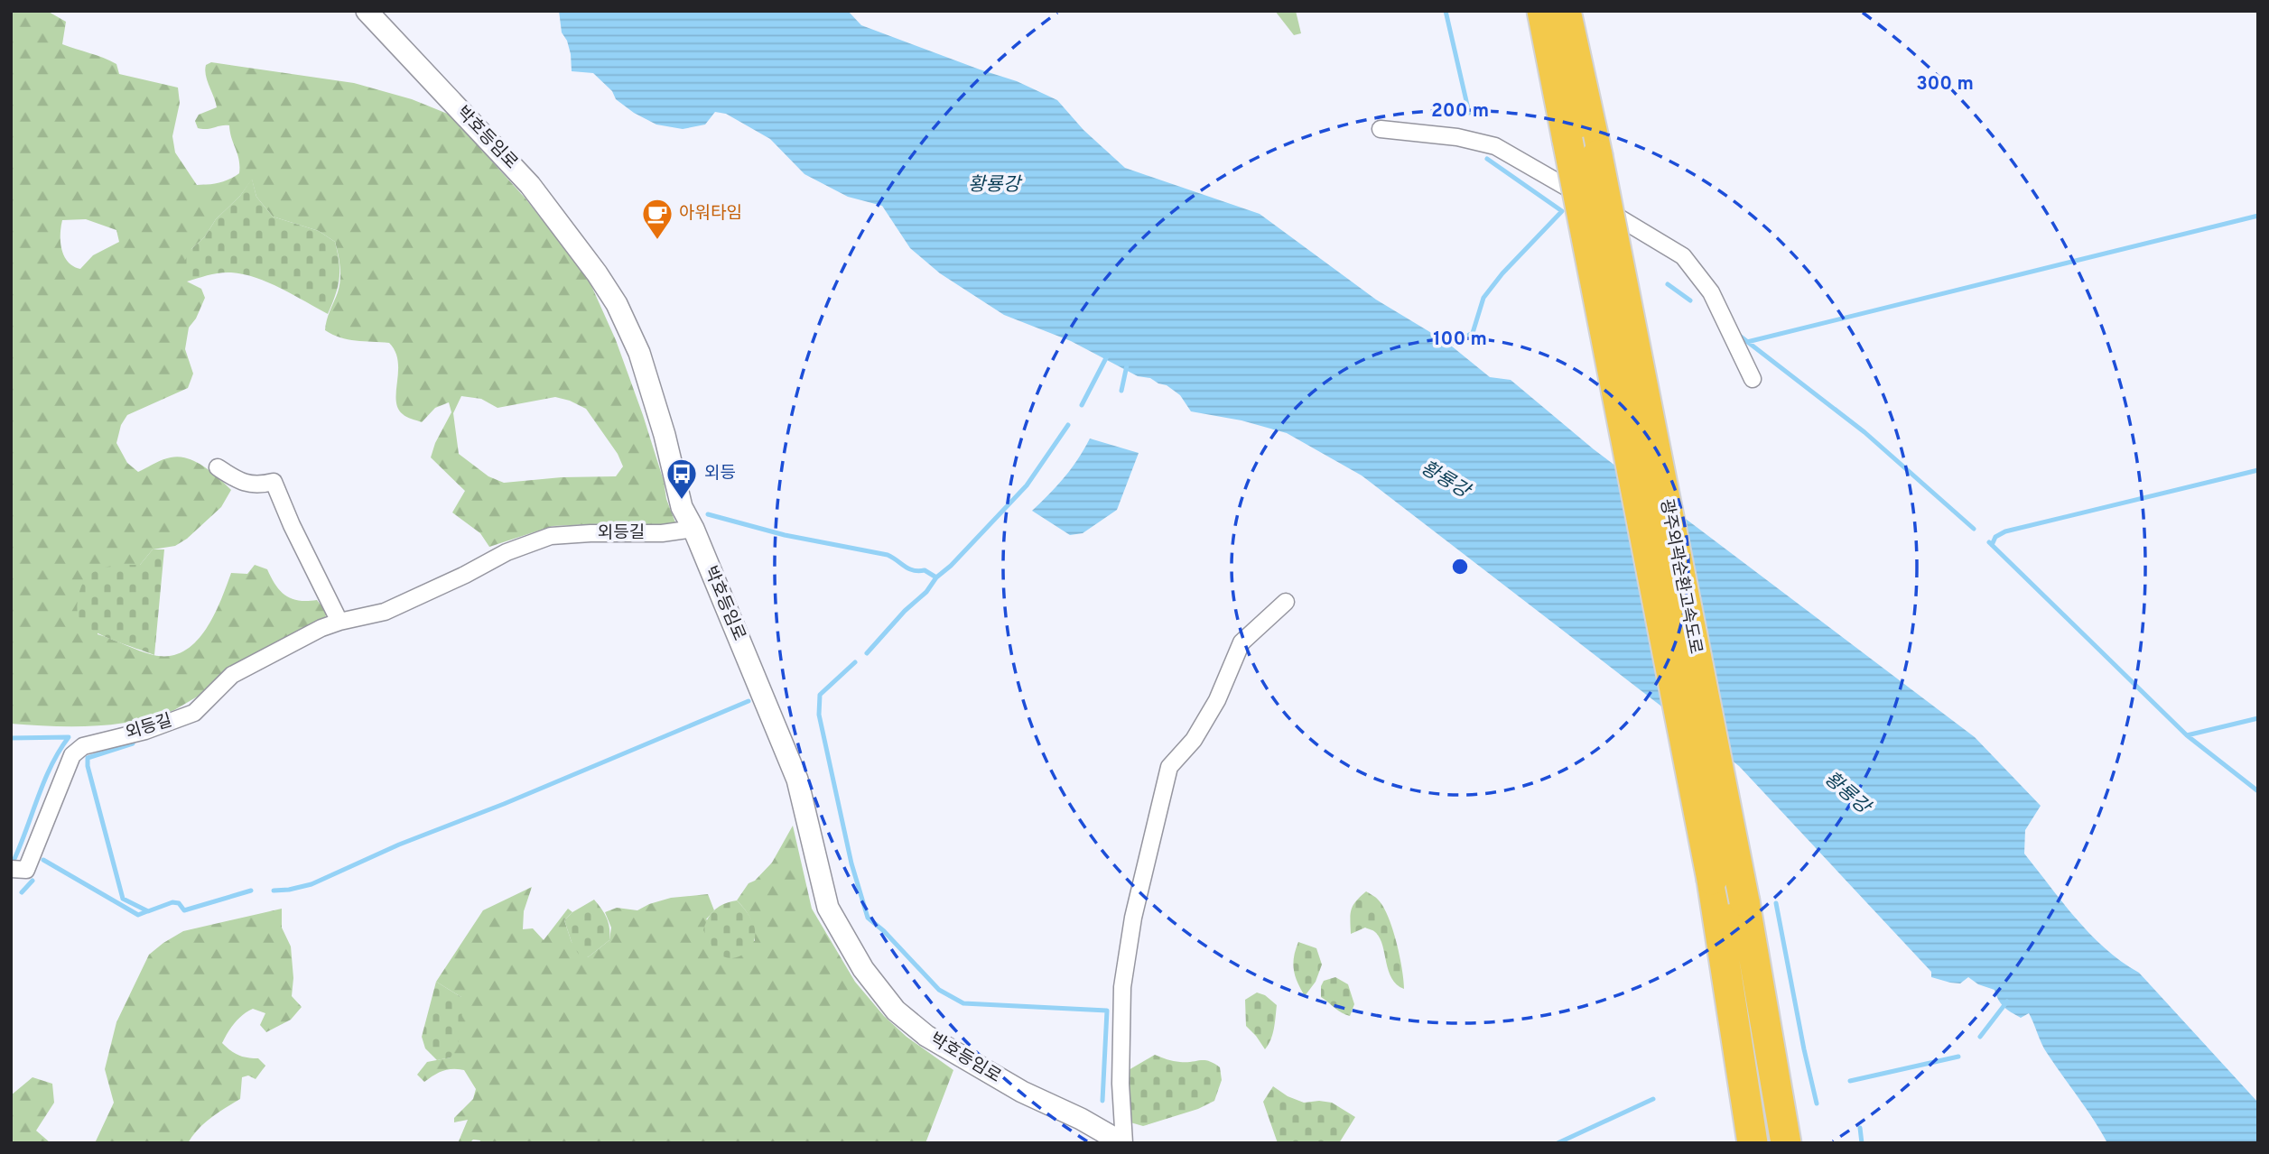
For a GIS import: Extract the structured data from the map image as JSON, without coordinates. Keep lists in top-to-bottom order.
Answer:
{
  "streets": {
    "highway": ["광주외곽순환고속도로"],
    "street": ["박호등임로", "외등길"]
  },
  "crossings": [
    ["박호등임로", "외등길"]
  ],
  "water": ["황룡강"],
  "places": {
    "cafe": ["아워타임"],
    "bus stop": ["외등"]
  },
  "rings": ["300 m", "200 m", "100 m"]
}
